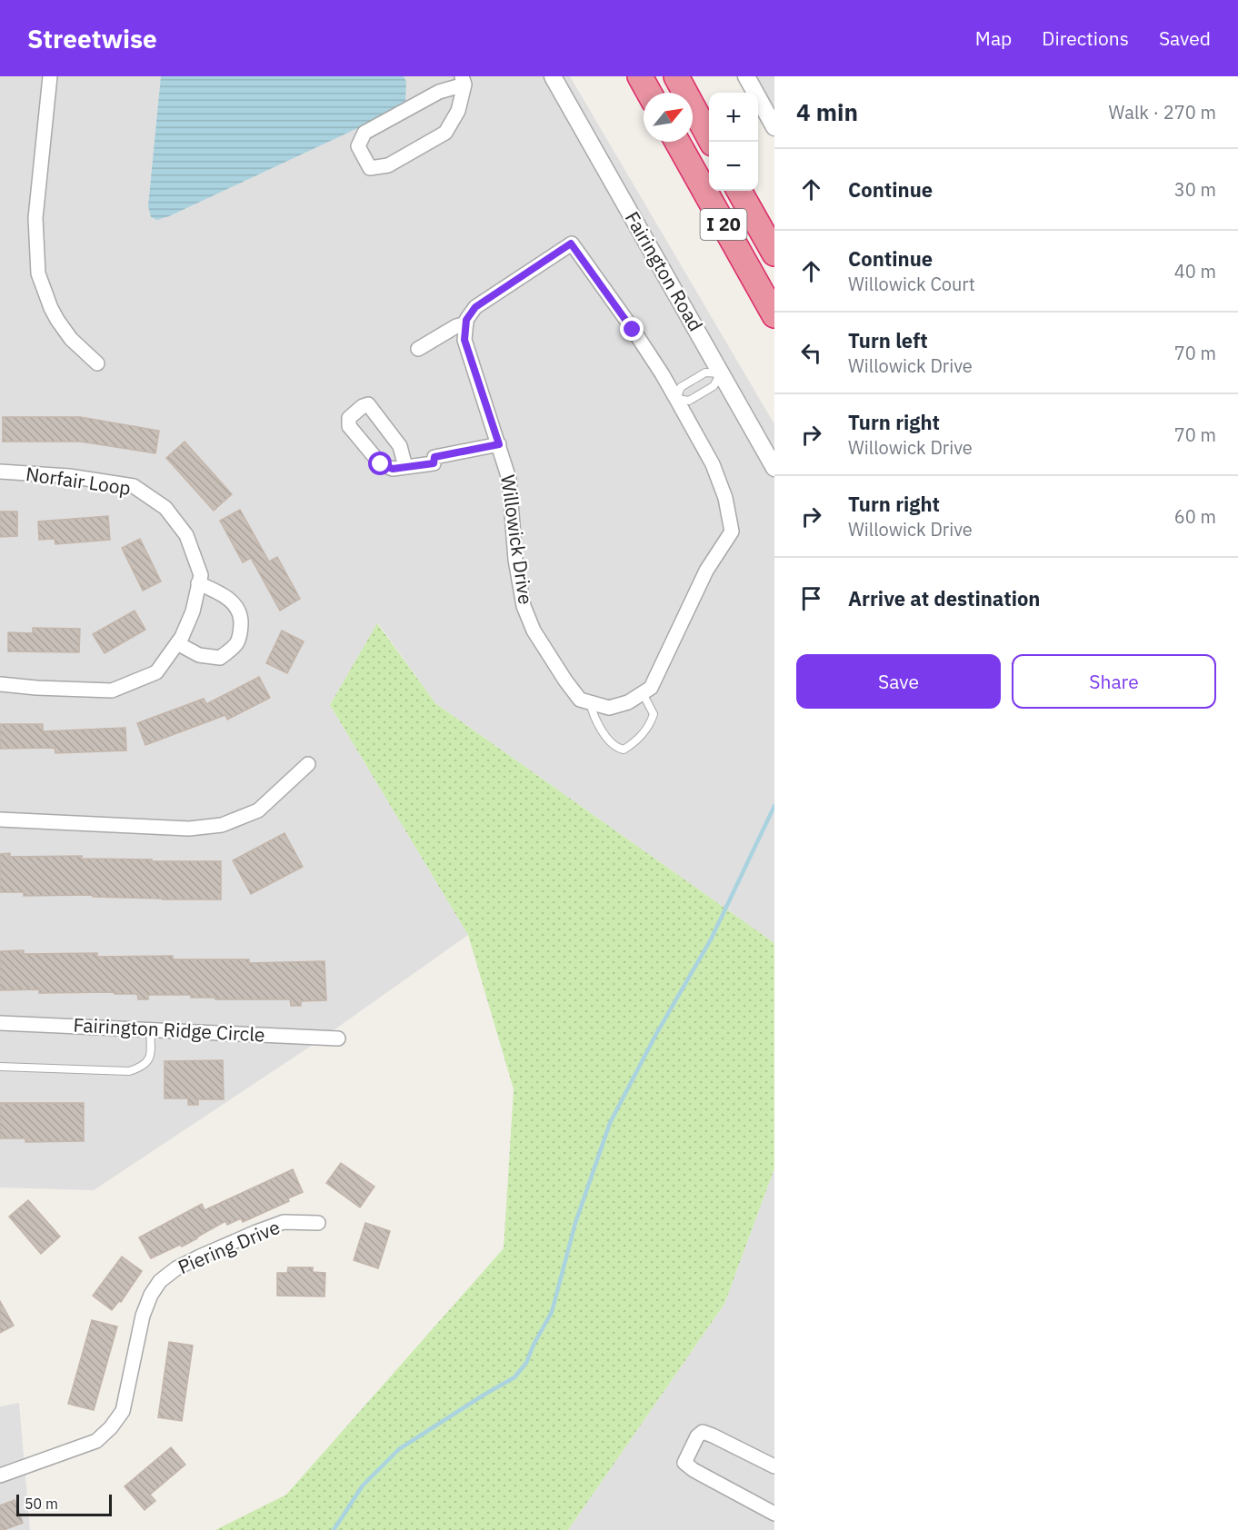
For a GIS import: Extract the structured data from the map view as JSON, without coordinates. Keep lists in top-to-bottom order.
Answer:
{
  "streets": {
    "highway": ["I 20"],
    "street": [
      "Fairington Road",
      "Norfair Loop",
      "Willowick Drive",
      "Fairington Ridge Circle",
      "Piering Drive"
    ]
  },
  "scale_bar": "50 m",
  "north": "top right",
  "page": {
    "header": "Streetwise",
    "nav": ["Map", "Directions", "Saved"],
    "heading": ["4 min", "Walk · 270 m"],
    "map_buttons": ["+", "−"],
    "list": [
      ["Continue", "30 m"],
      ["Continue", "Willowick Court", "40 m"],
      ["Turn left", "Willowick Drive", "70 m"],
      ["Turn right", "Willowick Drive", "70 m"],
      ["Turn right", "Willowick Drive", "60 m"],
      "Arrive at destination"
    ],
    "buttons": ["Save", "Share"],
    "scale": "50 m"
  }
}
